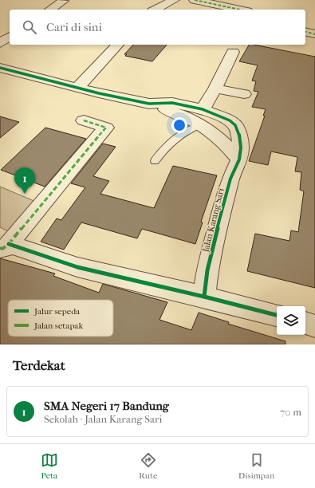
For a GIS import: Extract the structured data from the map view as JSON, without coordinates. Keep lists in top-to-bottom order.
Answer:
{
  "streets": {
    "street": ["Jalan Karang Sari"]
  },
  "legend": ["Jalur sepeda", "Jalan setapak"],
  "page": {
    "search": "Cari di sini",
    "pins": "1",
    "heading": "Terdekat",
    "list": [
      {
        "mark": "1",
        "name": "SMA Negeri 17 Bandung",
        "note": "Sekolah · Jalan Karang Sari",
        "value": "70 m"
      }
    ],
    "nav": ["Peta", "Rute", "Disimpan"]
  }
}
